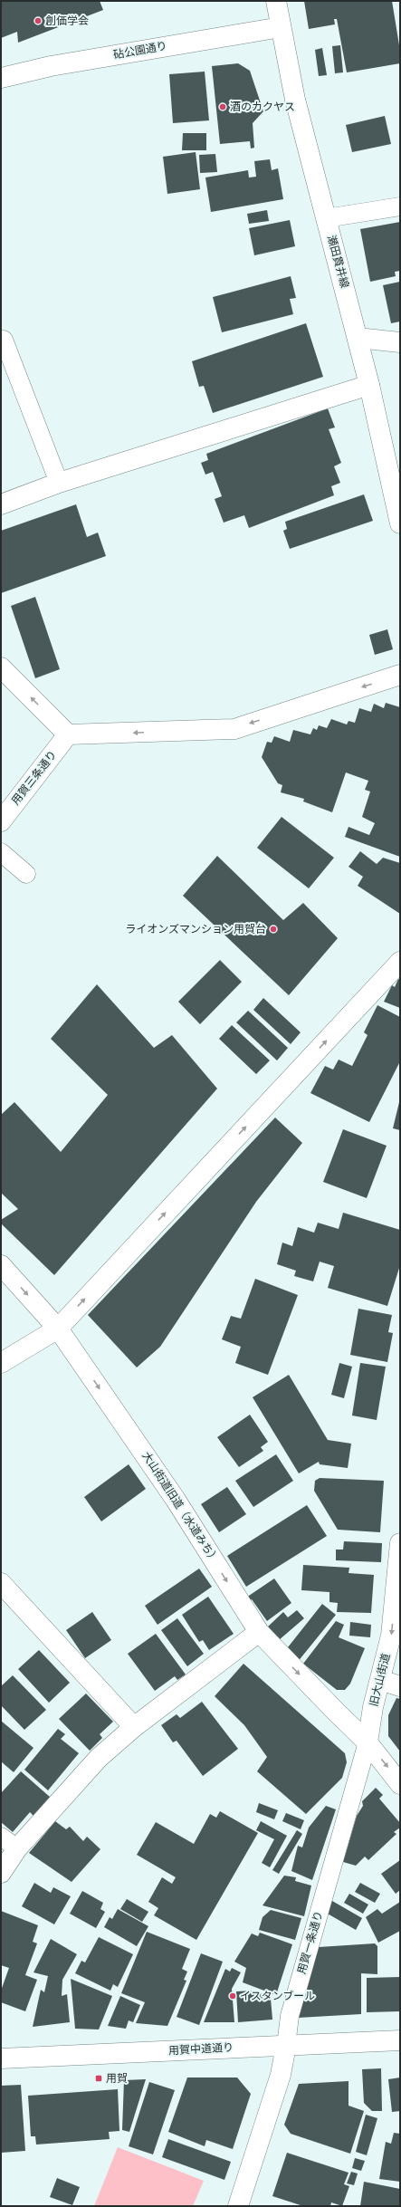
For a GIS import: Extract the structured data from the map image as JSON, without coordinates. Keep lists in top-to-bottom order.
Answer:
{
  "streets": {
    "street": [
      "砧公園通り",
      "瀬田貫井線",
      "用賀三条通り",
      "大山街道旧道（水道みち）",
      "旧大山街道",
      "用賀一条通り",
      "用賀中道通り"
    ]
  },
  "crossings": [
    ["砧公園通り", "瀬田貫井線"],
    ["大山街道旧道（水道みち）", "旧大山街道"],
    ["大山街道旧道（水道みち）", "用賀一条通り"],
    ["旧大山街道", "用賀一条通り"],
    ["用賀一条通り", "用賀中道通り"]
  ],
  "one_way": ["大山街道旧道（水道みち）", "旧大山街道"],
  "places": {
    "other": [
      "創価学会",
      "酒のカクヤス",
      "ライオンズマンション用賀台",
      "イスタンブール"
    ],
    "transit": ["用賀"]
  }
}
